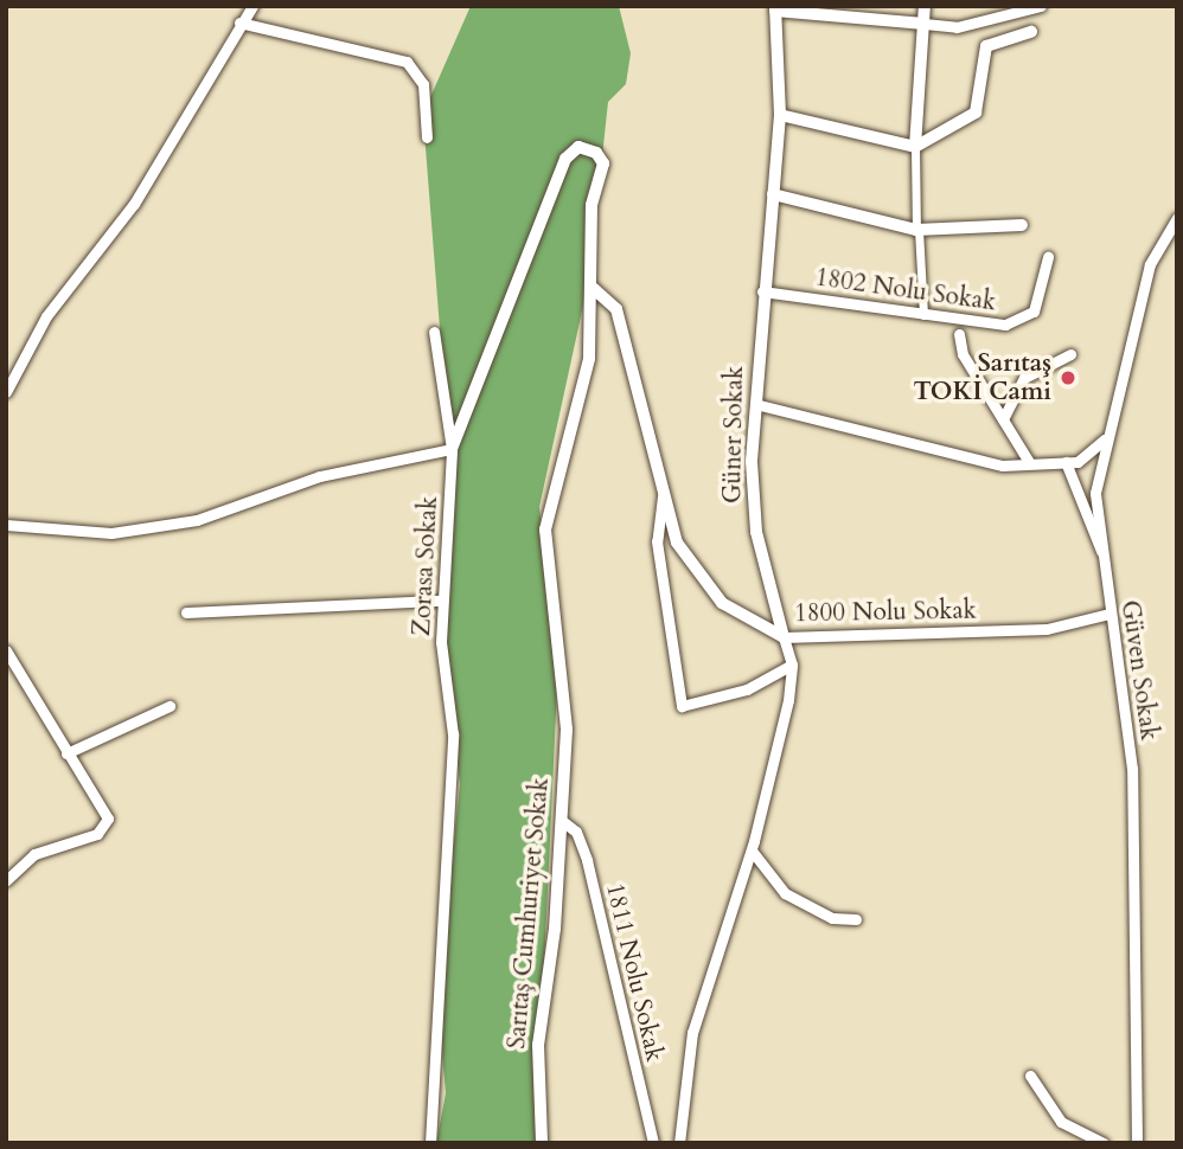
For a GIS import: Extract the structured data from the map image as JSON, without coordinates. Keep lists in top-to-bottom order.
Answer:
{
  "streets": {
    "street": [
      "1802 Nolu Sokak",
      "Güner Sokak",
      "Zorasa Sokak",
      "1800 Nolu Sokak",
      "Güven Sokak",
      "Sarıtaş Cumhuriyet Sokak",
      "1811 Nolu Sokak"
    ]
  },
  "crossings": [
    ["1802 Nolu Sokak", "Güner Sokak"],
    ["Güner Sokak", "1800 Nolu Sokak"],
    ["Zorasa Sokak", "Sarıtaş Cumhuriyet Sokak"],
    ["1800 Nolu Sokak", "Güven Sokak"],
    ["1800 Nolu Sokak", "Sarıtaş Cumhuriyet Sokak"],
    ["Sarıtaş Cumhuriyet Sokak", "1811 Nolu Sokak"]
  ],
  "places": ["Sarıtaş TOKİ Cami"]
}
